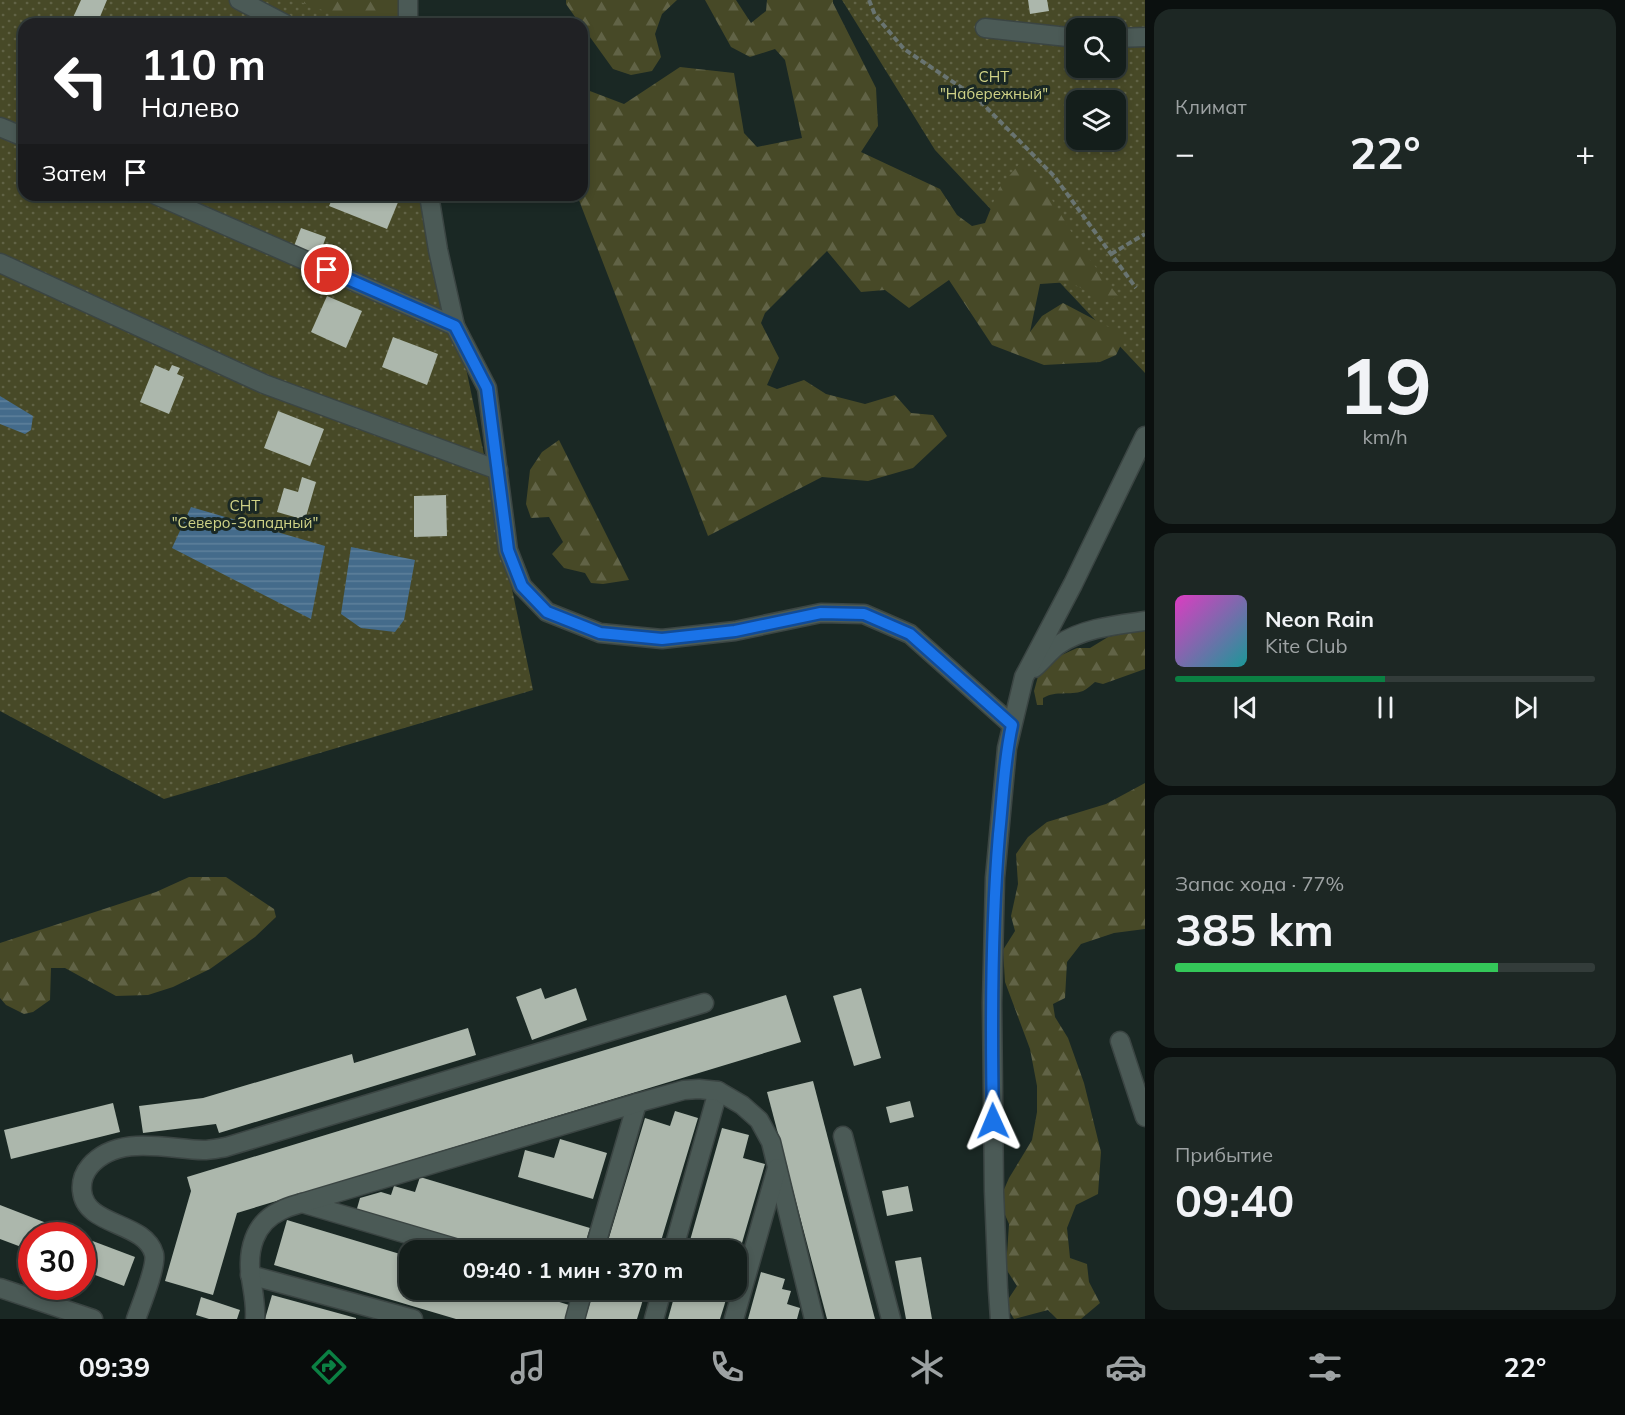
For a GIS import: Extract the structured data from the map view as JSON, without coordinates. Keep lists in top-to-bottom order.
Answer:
{
  "parks": ["СНТ \"Набережный\"", "СНТ \"Северо-Западный\""],
  "page": {
    "tile": [
      "Климат",
      ["19", "km/h"],
      ["Запас хода · 77%", "385 km"],
      ["Прибытие", "09:40"]
    ],
    "turn": ["110 m", "Налево"],
    "heat": ["−", "22°", "+"],
    "then": "Затем",
    "song": ["Neon Rain", "Kite Club"],
    "limit": "30",
    "trip": "09:40 · 1 мин · 370 m",
    "tabs": ["09:39", "22°"]
  }
}
